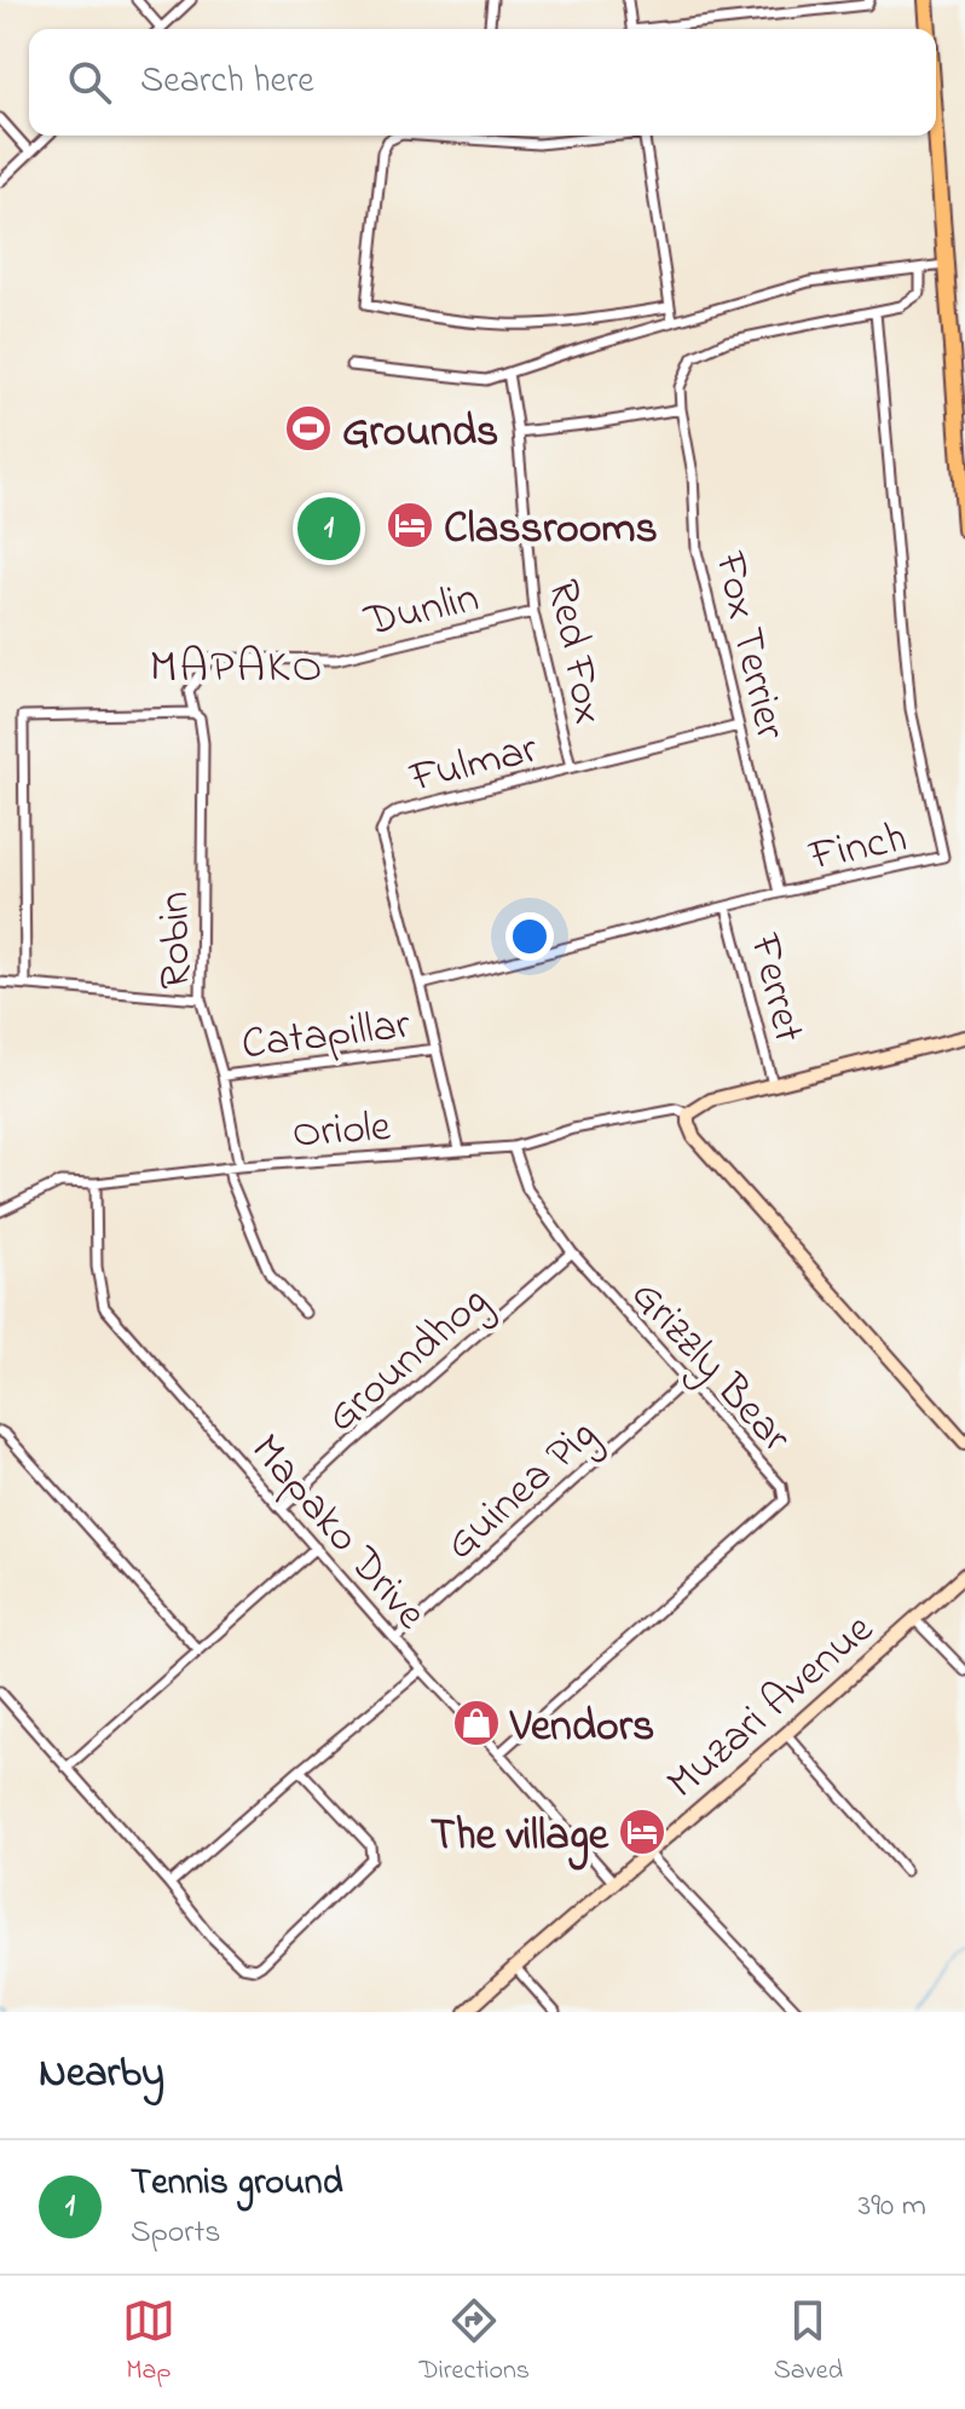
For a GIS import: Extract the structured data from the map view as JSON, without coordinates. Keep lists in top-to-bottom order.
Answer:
{
  "streets": {
    "street": [
      "Dunlin",
      "Fox Terrier",
      "Red Fox",
      "Fulmar",
      "Finch",
      "Robin",
      "Ferret",
      "Catapillar",
      "Oriole",
      "Groundhog",
      "Grizzly Bear",
      "Guinea Pig",
      "Mapako Drive",
      "Muzari Avenue"
    ]
  },
  "crossings": [
    ["Dunlin", "Red Fox"],
    ["Dunlin", "Robin"],
    ["Fox Terrier", "Fulmar"],
    ["Fox Terrier", "Finch"],
    ["Red Fox", "Fulmar"],
    ["Fulmar", "Finch"],
    ["Fulmar", "Catapillar"],
    ["Fulmar", "Oriole"],
    ["Finch", "Ferret"],
    ["Robin", "Catapillar"],
    ["Robin", "Oriole"],
    ["Oriole", "Grizzly Bear"],
    ["Oriole", "Mapako Drive"],
    ["Groundhog", "Grizzly Bear"],
    ["Groundhog", "Mapako Drive"],
    ["Grizzly Bear", "Guinea Pig"],
    ["Grizzly Bear", "Mapako Drive"],
    ["Guinea Pig", "Mapako Drive"],
    ["Mapako Drive", "Muzari Avenue"]
  ],
  "districts": ["MAPAKO"],
  "places": {
    "sports": ["Grounds"],
    "hotel": ["Classrooms", "The village"],
    "shop": ["Vendors"]
  },
  "page": {
    "search": "Search here",
    "pins": "1",
    "heading": "Nearby",
    "list": [
      {
        "mark": "1",
        "name": "Tennis ground",
        "note": "Sports",
        "value": "390 m"
      }
    ],
    "nav": ["Map", "Directions", "Saved"]
  }
}
